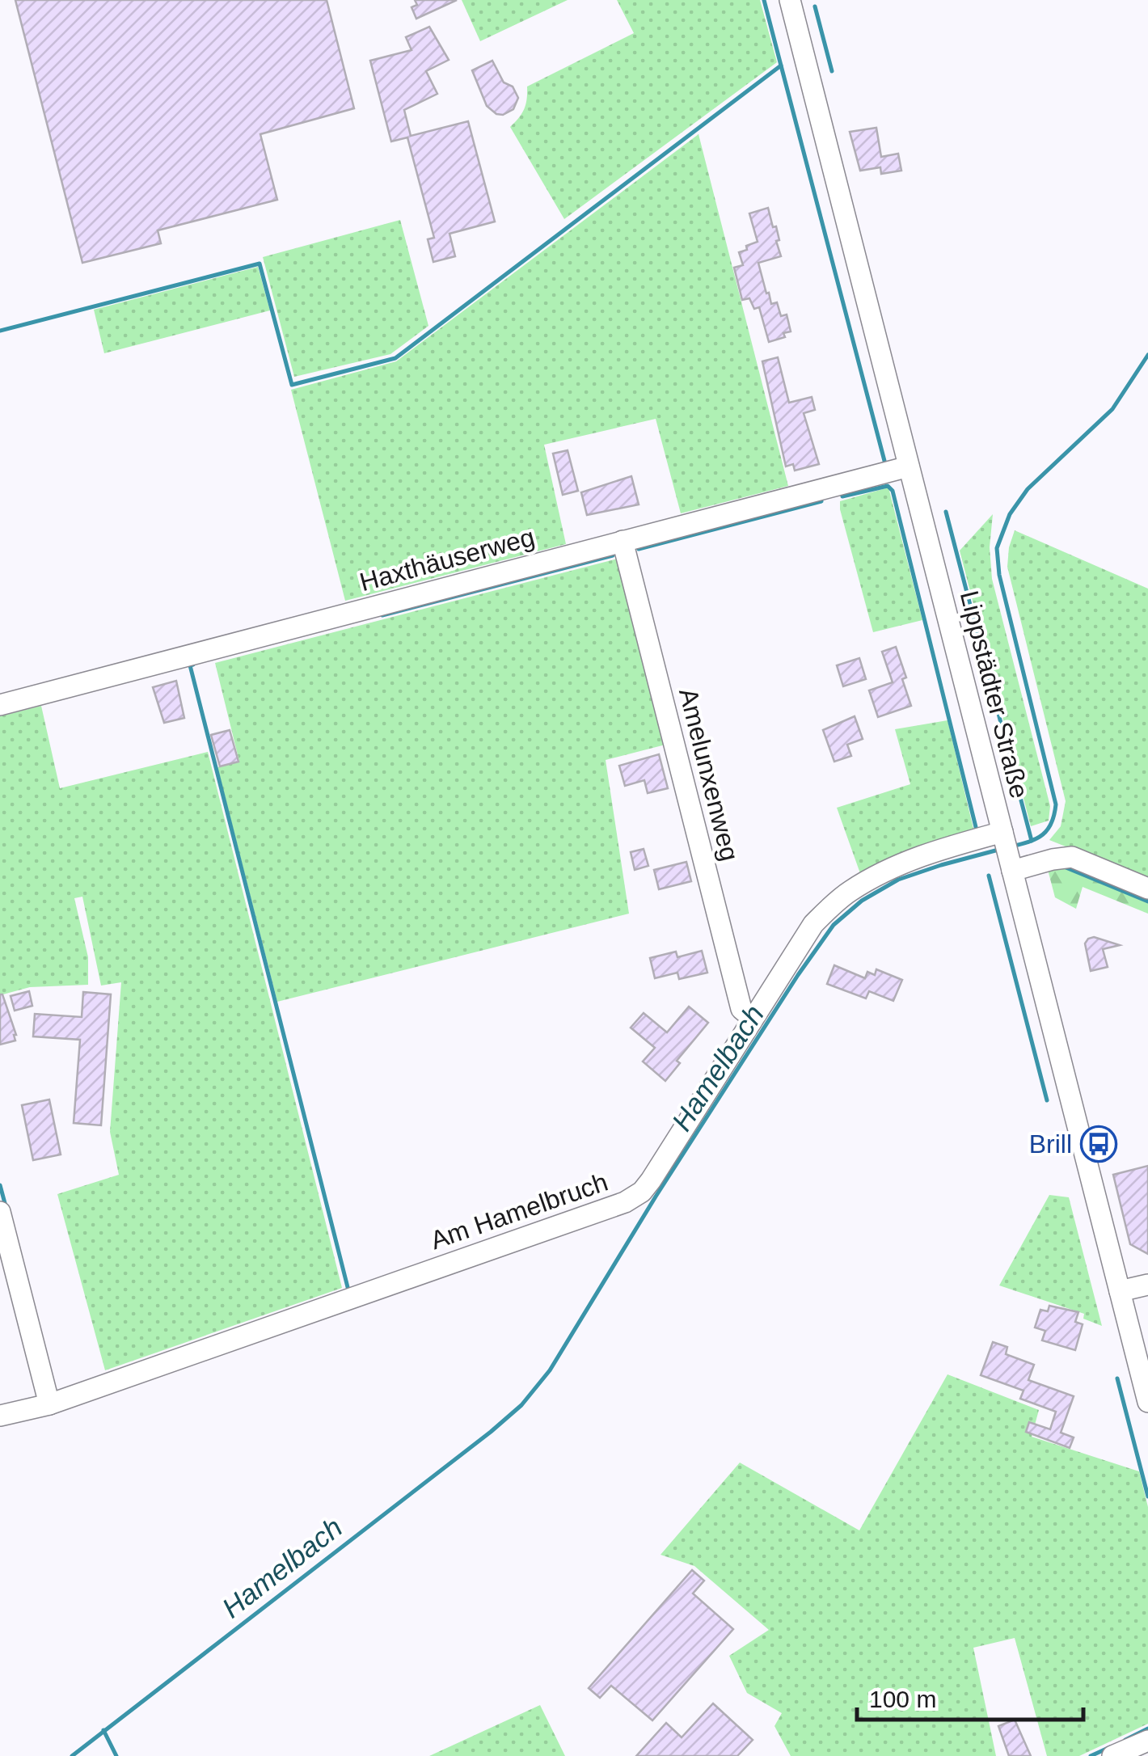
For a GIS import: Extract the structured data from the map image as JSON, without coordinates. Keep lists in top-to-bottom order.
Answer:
{
  "streets": {
    "street": [
      "Haxthäuserweg",
      "Lippstädter Straße",
      "Amelunxenweg",
      "Am Hamelbruch"
    ]
  },
  "crossings": [
    ["Haxthäuserweg", "Lippstädter Straße"],
    ["Haxthäuserweg", "Amelunxenweg"],
    ["Lippstädter Straße", "Am Hamelbruch"],
    ["Amelunxenweg", "Am Hamelbruch"]
  ],
  "water": ["Hamelbach"],
  "places": {
    "bus stop": ["Brill"]
  },
  "scale_bar": "100 m"
}
